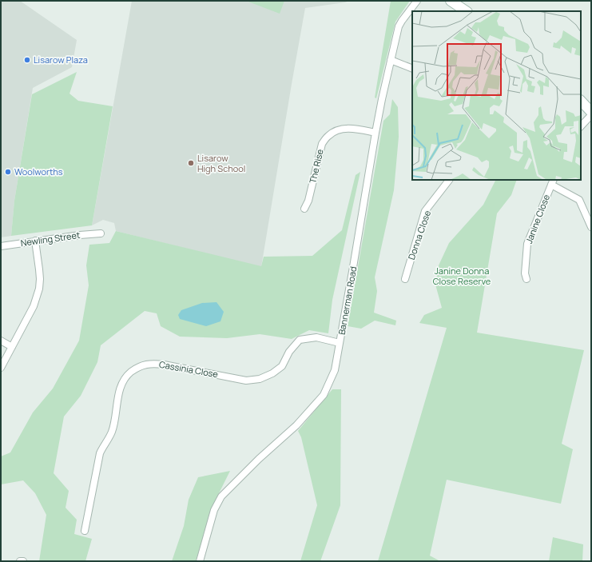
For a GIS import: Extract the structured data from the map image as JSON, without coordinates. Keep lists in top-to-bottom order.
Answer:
{
  "streets": {
    "street": [
      "The Rise",
      "Janine Close",
      "Donna Close",
      "Newling Street",
      "Bannerman Road",
      "Cassinia Close"
    ]
  },
  "crossings": [
    ["The Rise", "Bannerman Road"],
    ["Bannerman Road", "Cassinia Close"]
  ],
  "parks": ["Janine Donna Close Reserve"],
  "places": ["Lisarow Plaza", "Lisarow High School", "Woolworths"]
}
